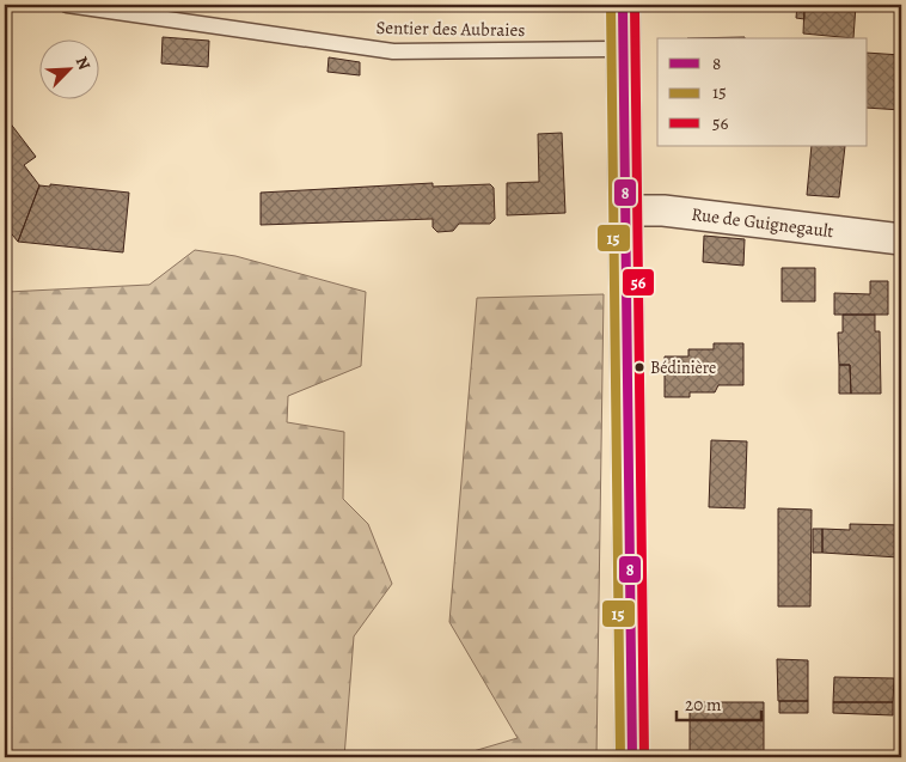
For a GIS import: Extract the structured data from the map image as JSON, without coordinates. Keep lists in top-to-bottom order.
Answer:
{
  "streets": {
    "street": ["Rue de Guignegault"],
    "lane": ["Sentier des Aubraies"]
  },
  "places": ["Bédinière"],
  "lines": ["transit line 8", "transit line 15", "transit line 56"],
  "legend": ["8", "15", "56"],
  "scale_bar": "20 m",
  "north": "top right"
}
